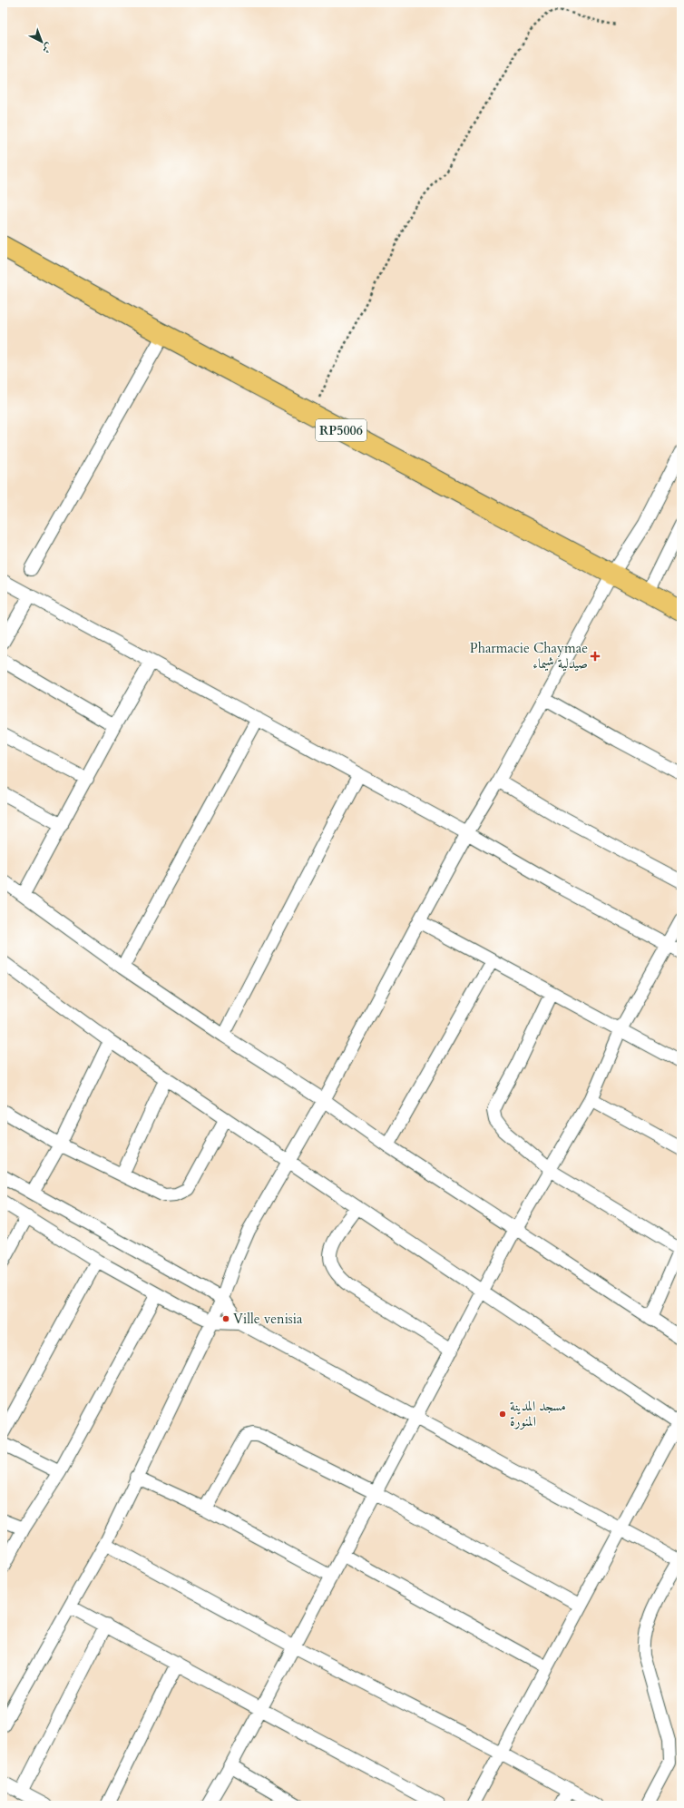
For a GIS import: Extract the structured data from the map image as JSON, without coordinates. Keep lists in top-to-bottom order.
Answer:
{
  "streets": {
    "main road": ["RP5006"]
  },
  "places": {
    "health": ["Pharmacie Chaymae صيدلية شيماء"],
    "other": ["Ville venisia", "مسجد المدينة المنورة"]
  },
  "north": "bottom right"
}
